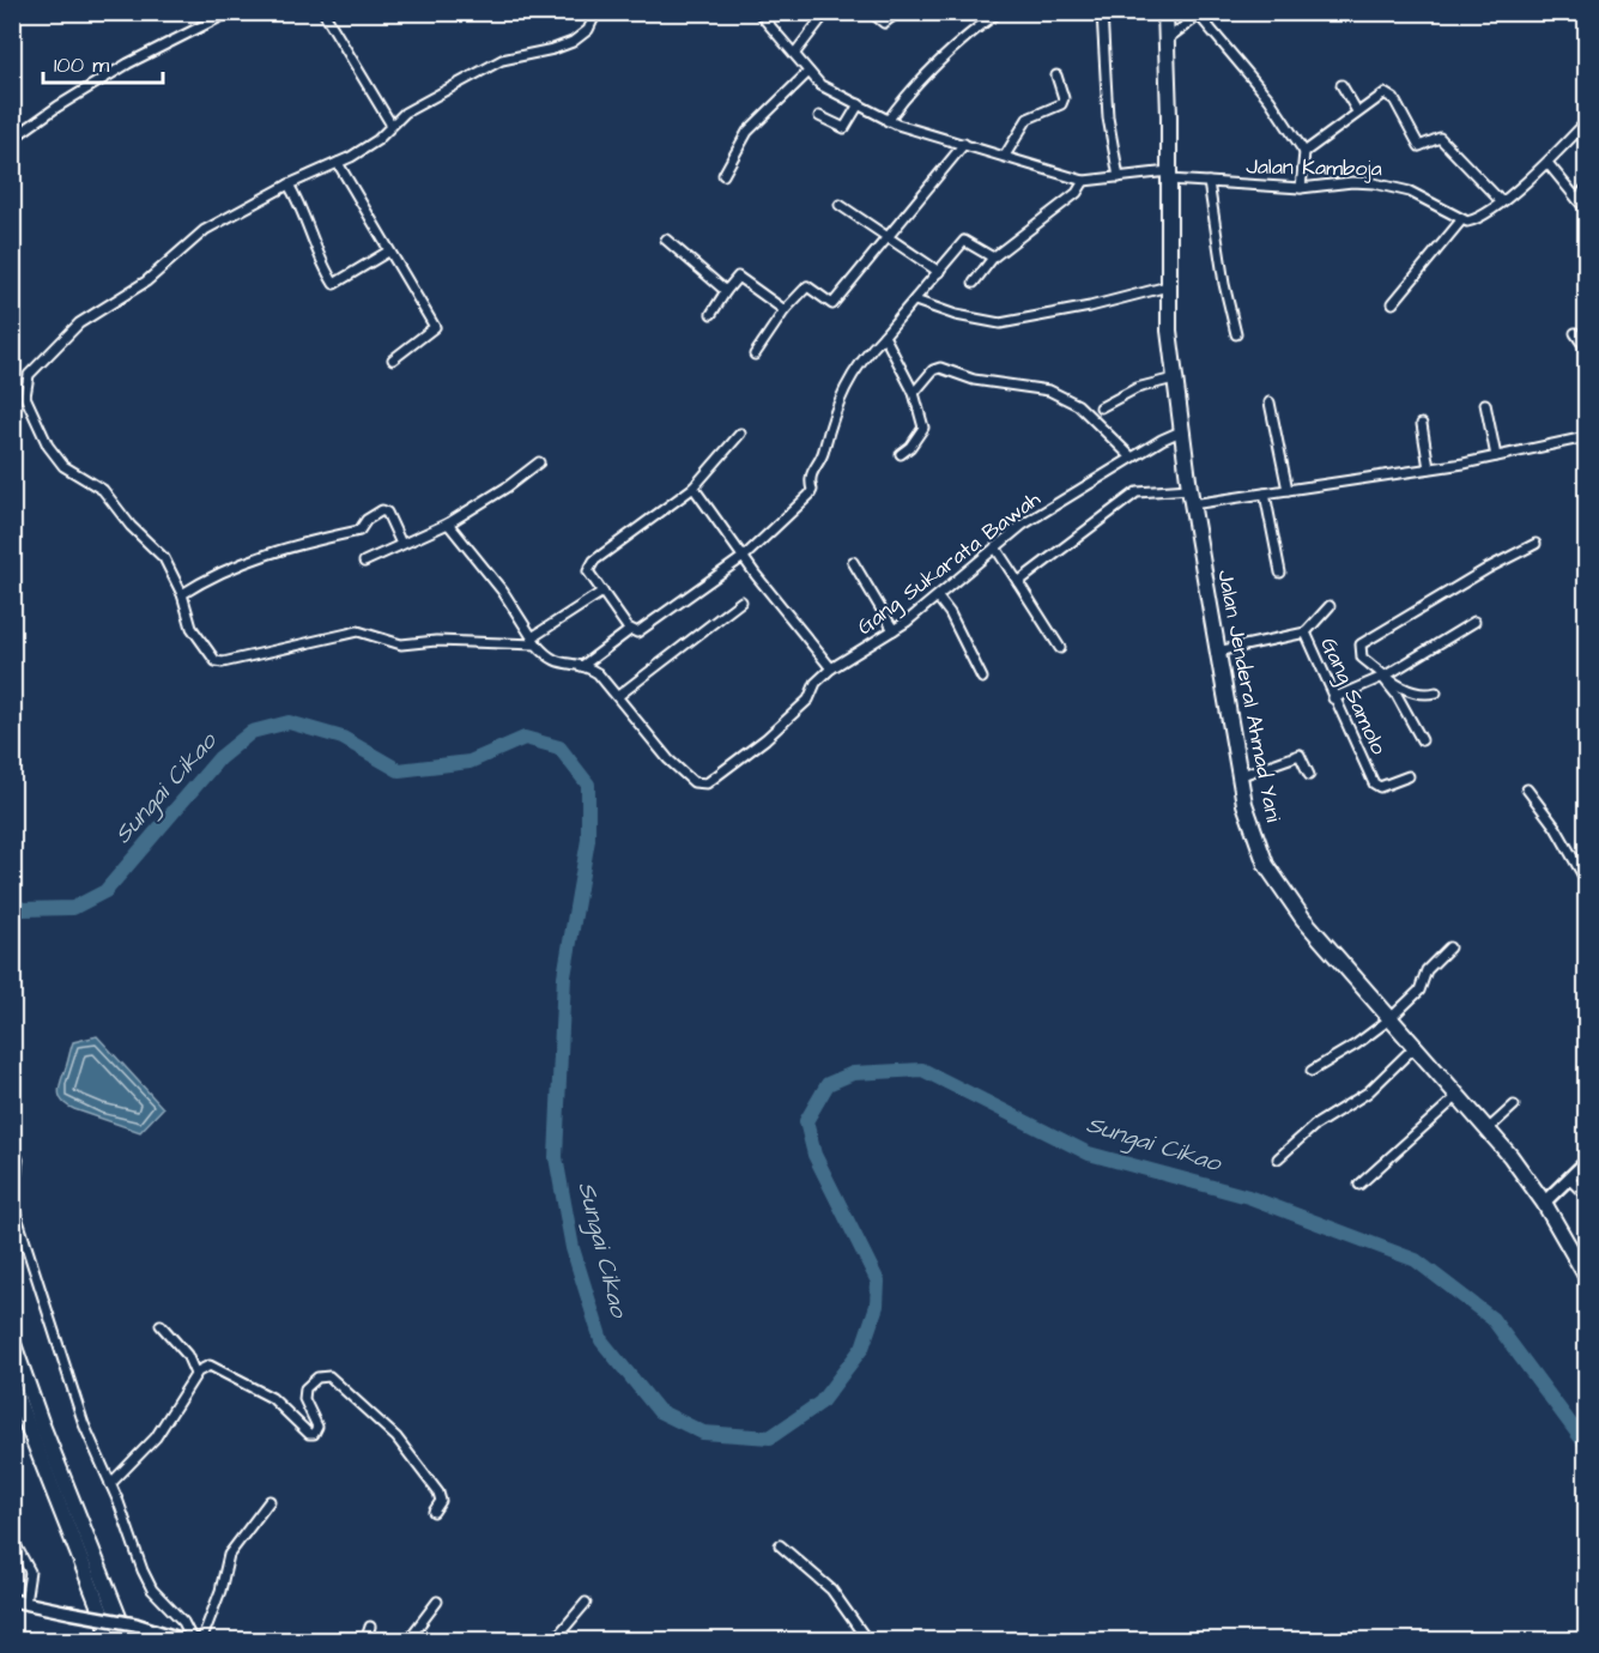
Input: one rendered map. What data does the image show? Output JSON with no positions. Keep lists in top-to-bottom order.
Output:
{
  "streets": {
    "highway": ["Jalan Jenderal Ahmad Yani"],
    "street": ["Jalan Kamboja", "Gang Sukarata Bawah", "Gang Samolo"]
  },
  "crossings": [
    ["Jalan Kamboja", "Jalan Jenderal Ahmad Yani"],
    ["Gang Sukarata Bawah", "Jalan Jenderal Ahmad Yani"],
    ["Jalan Jenderal Ahmad Yani", "Gang Samolo"]
  ],
  "water": ["Sungai Cikao"],
  "scale_bar": "100 m"
}
